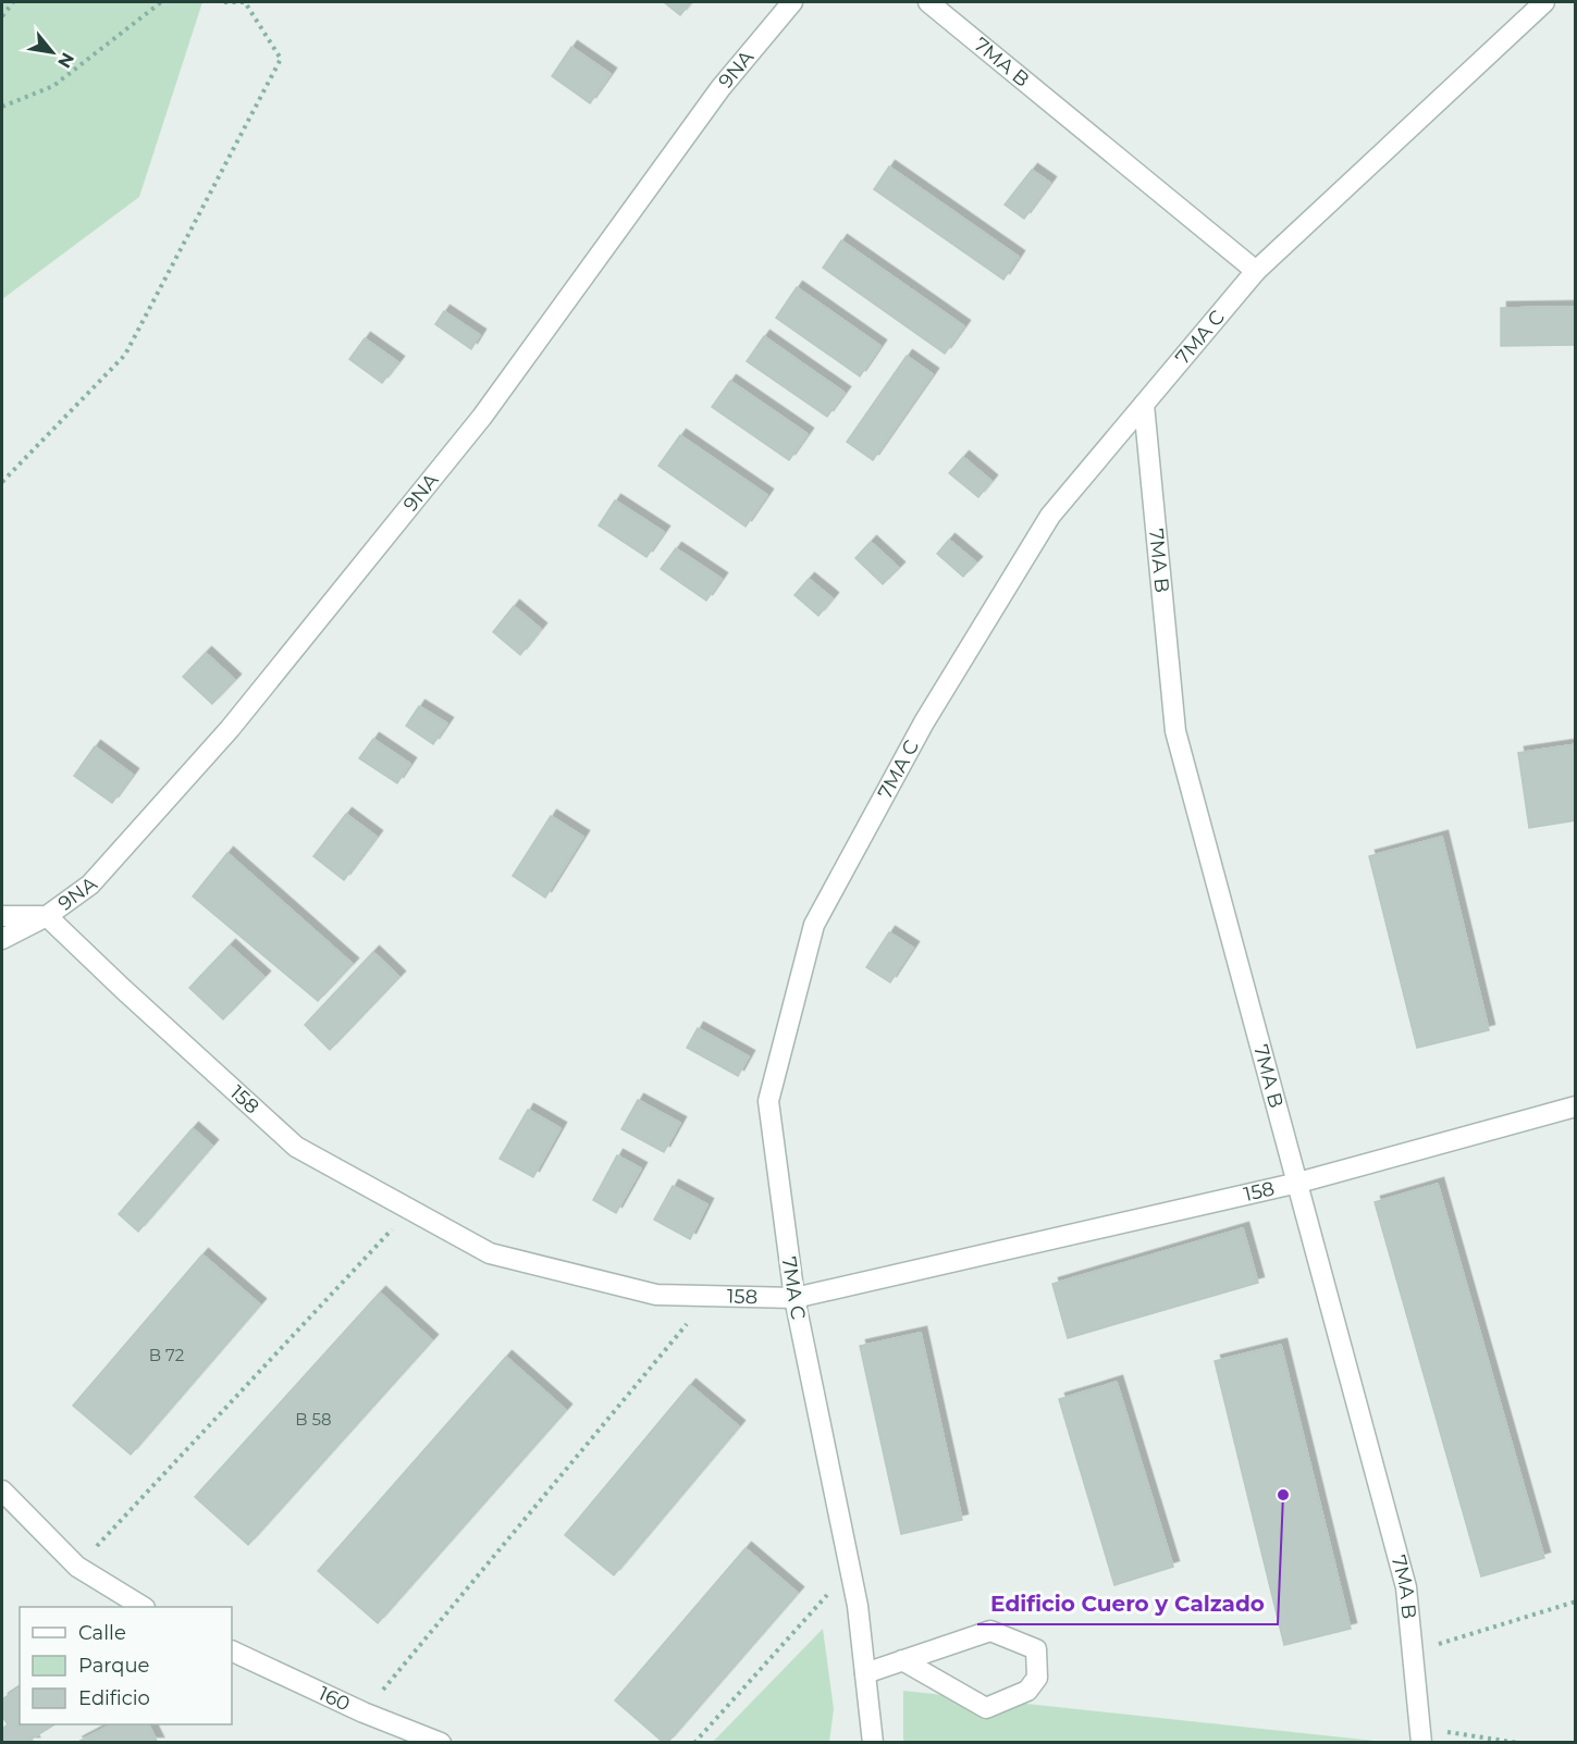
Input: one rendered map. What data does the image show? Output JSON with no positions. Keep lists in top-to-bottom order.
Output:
{
  "streets": {
    "street": [
      "7MA B",
      "9NA",
      "7MA C",
      "158",
      "160"
    ]
  },
  "crossings": [
    ["7MA B", "7MA C"],
    ["7MA B", "158"],
    ["9NA", "158"],
    ["7MA C", "158"]
  ],
  "places": ["Edificio Cuero y Calzado"],
  "house_numbers": ["B 72", "B 58"],
  "legend": ["Calle", "Parque", "Edificio"],
  "north": "bottom right"
}
